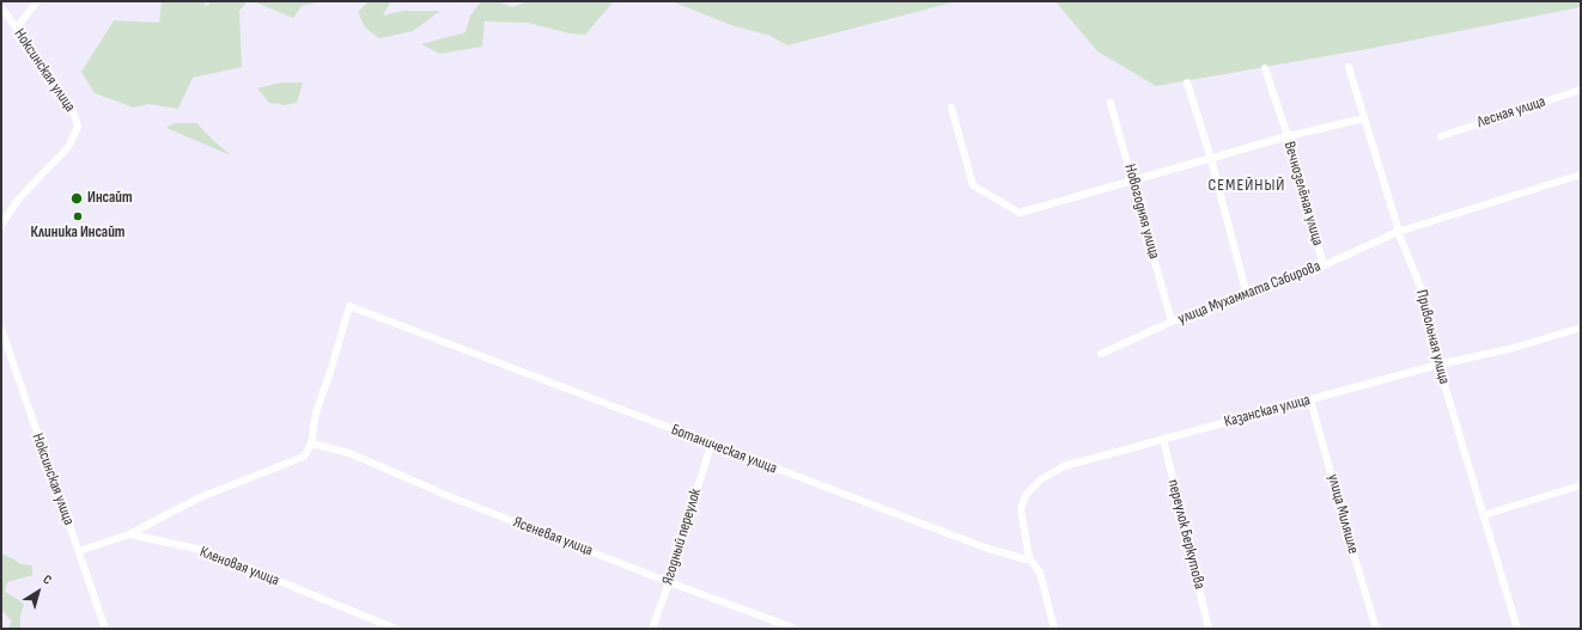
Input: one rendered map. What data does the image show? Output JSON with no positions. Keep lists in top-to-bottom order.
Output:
{
  "streets": {
    "street": [
      "Ноксинская улица",
      "Лесная улица",
      "Вечнозелёная улица",
      "Новогодняя улица",
      "улица Мухаммата Сабирова",
      "Привольная улица",
      "Казанская улица",
      "Ботаническая улица",
      "улица Миляшле",
      "переулок Беркутова",
      "Ясеневая улица",
      "Ягодный переулок",
      "Кленовая улица"
    ]
  },
  "crossings": [
    ["Вечнозелёная улица", "улица Мухаммата Сабирова"],
    ["Новогодняя улица", "улица Мухаммата Сабирова"],
    ["улица Мухаммата Сабирова", "Привольная улица"],
    ["Привольная улица", "Казанская улица"],
    ["Казанская улица", "Ботаническая улица"],
    ["Казанская улица", "улица Миляшле"],
    ["Казанская улица", "переулок Беркутова"],
    ["Ботаническая улица", "Ясеневая улица"],
    ["Ботаническая улица", "Ягодный переулок"],
    ["Ясеневая улица", "Ягодный переулок"]
  ],
  "districts": ["СЕМЕЙНЫЙ"],
  "places": ["Инсайт", "Клиника Инсайт"],
  "north": "top right"
}
